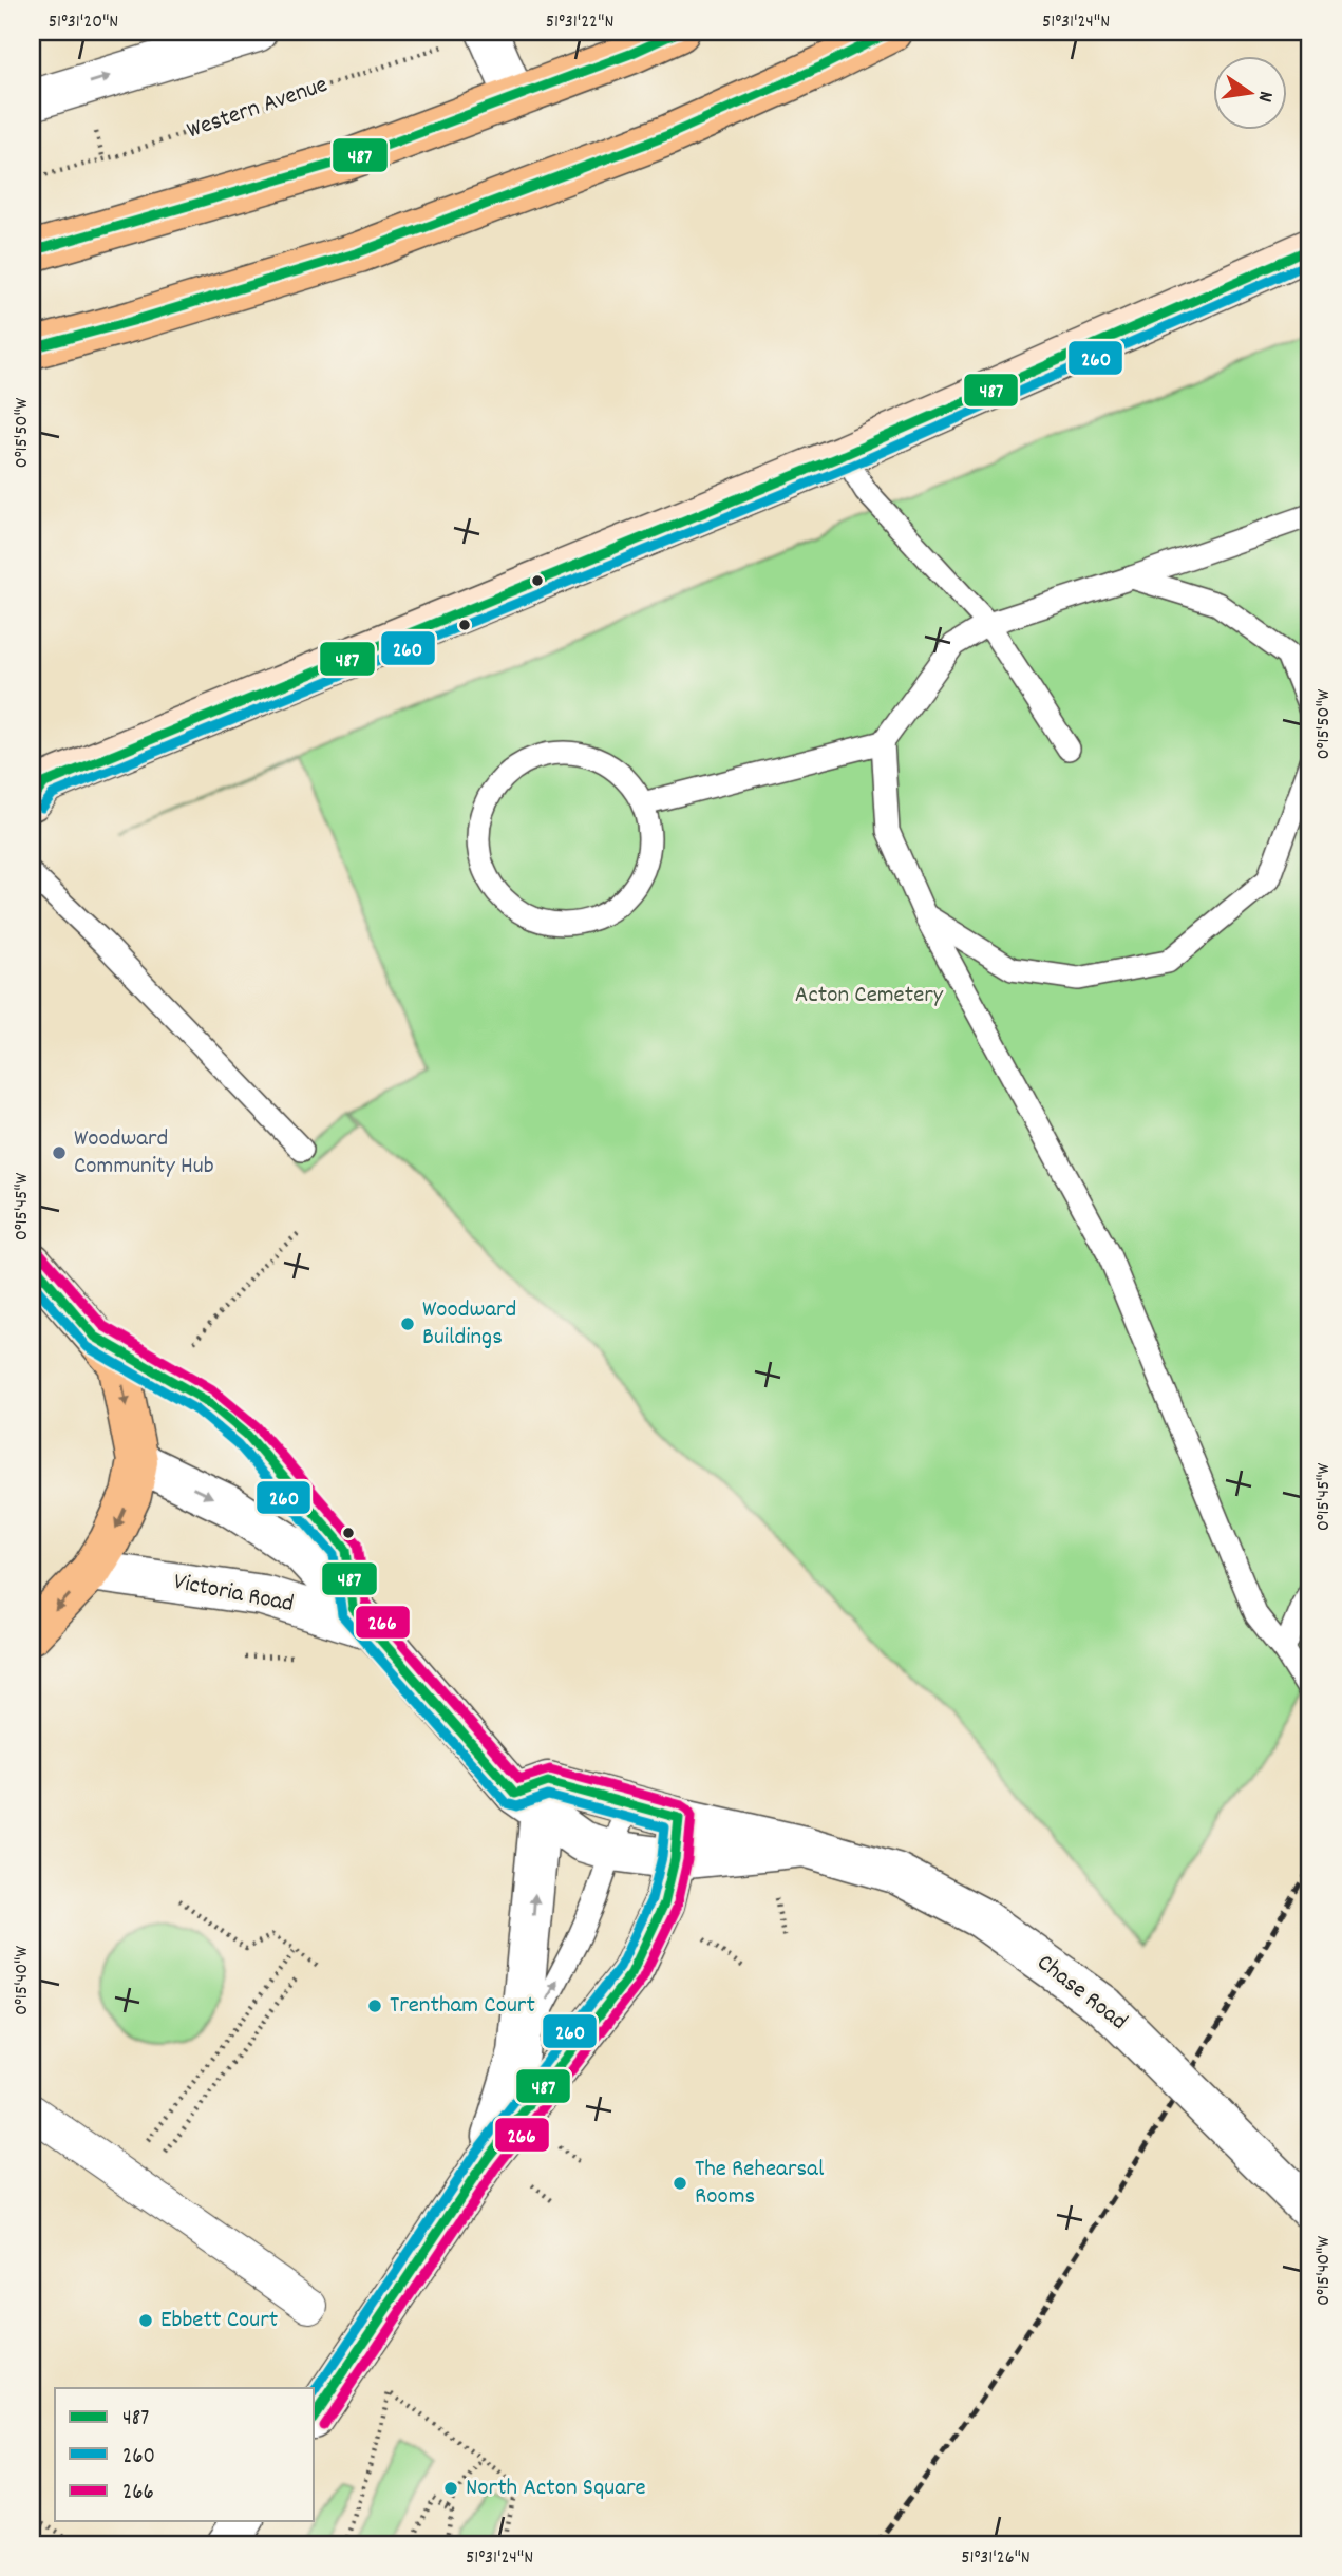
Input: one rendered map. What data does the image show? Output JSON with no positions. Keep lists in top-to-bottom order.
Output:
{
  "streets": {
    "street": ["Victoria Road", "Chase Road"],
    "path": ["Western Avenue"]
  },
  "crossings": [
    ["Victoria Road", "Chase Road"]
  ],
  "parks": ["Acton Cemetery"],
  "places": [
    "Woodward Community Hub",
    "Woodward Buildings",
    "Trentham Court",
    "The Rehearsal Rooms",
    "Ebbett Court",
    "North Acton Square"
  ],
  "lines": ["transit line 487", "transit line 260", "transit line 266"],
  "legend": ["487", "260", "266"],
  "north": "right",
  "coordinates": [
    "51°31'20\"N",
    "51°31'22\"N",
    "51°31'24\"N",
    "0°15'50\"W",
    "0°15'45\"W",
    "0°15'40\"W",
    "51°31'26\"N"
  ]
}
